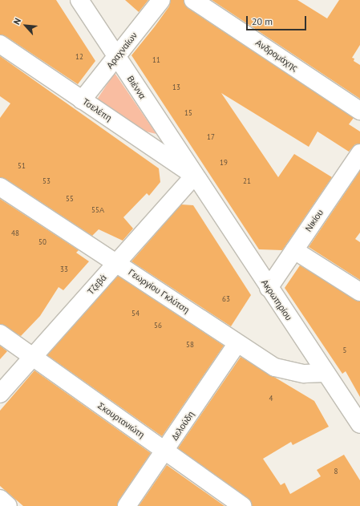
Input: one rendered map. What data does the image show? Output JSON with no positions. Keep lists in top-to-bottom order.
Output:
{
  "streets": {
    "street": [
      "Αραχναίων",
      "Ανδρομάχης",
      "Βιέννα",
      "Τσελέπη",
      "Νικίου",
      "Τζεβά",
      "Γεωργίου Γκλύτση",
      "Ακρωτηρίου",
      "Σκουρτανιώτη",
      "Δελούδη"
    ]
  },
  "crossings": [
    ["Αραχναίων", "Βιέννα"],
    ["Αραχναίων", "Τσελέπη"],
    ["Βιέννα", "Τσελέπη"],
    ["Βιέννα", "Τζεβά"],
    ["Βιέννα", "Ακρωτηρίου"],
    ["Τσελέπη", "Τζεβά"],
    ["Τσελέπη", "Ακρωτηρίου"],
    ["Νικίου", "Ακρωτηρίου"],
    ["Τζεβά", "Γεωργίου Γκλύτση"],
    ["Τζεβά", "Ακρωτηρίου"],
    ["Τζεβά", "Σκουρτανιώτη"],
    ["Γεωργίου Γκλύτση", "Ακρωτηρίου"],
    ["Γεωργίου Γκλύτση", "Δελούδη"],
    ["Σκουρτανιώτη", "Δελούδη"]
  ],
  "house_numbers": [
    "12",
    "11",
    "13",
    "15",
    "17",
    "19",
    "51",
    "53",
    "21",
    "55",
    "55Α",
    "48",
    "50",
    "33",
    "63",
    "54",
    "56",
    "58",
    "5",
    "4",
    "8"
  ],
  "scale_bar": "20 m",
  "north": "top left"
}
